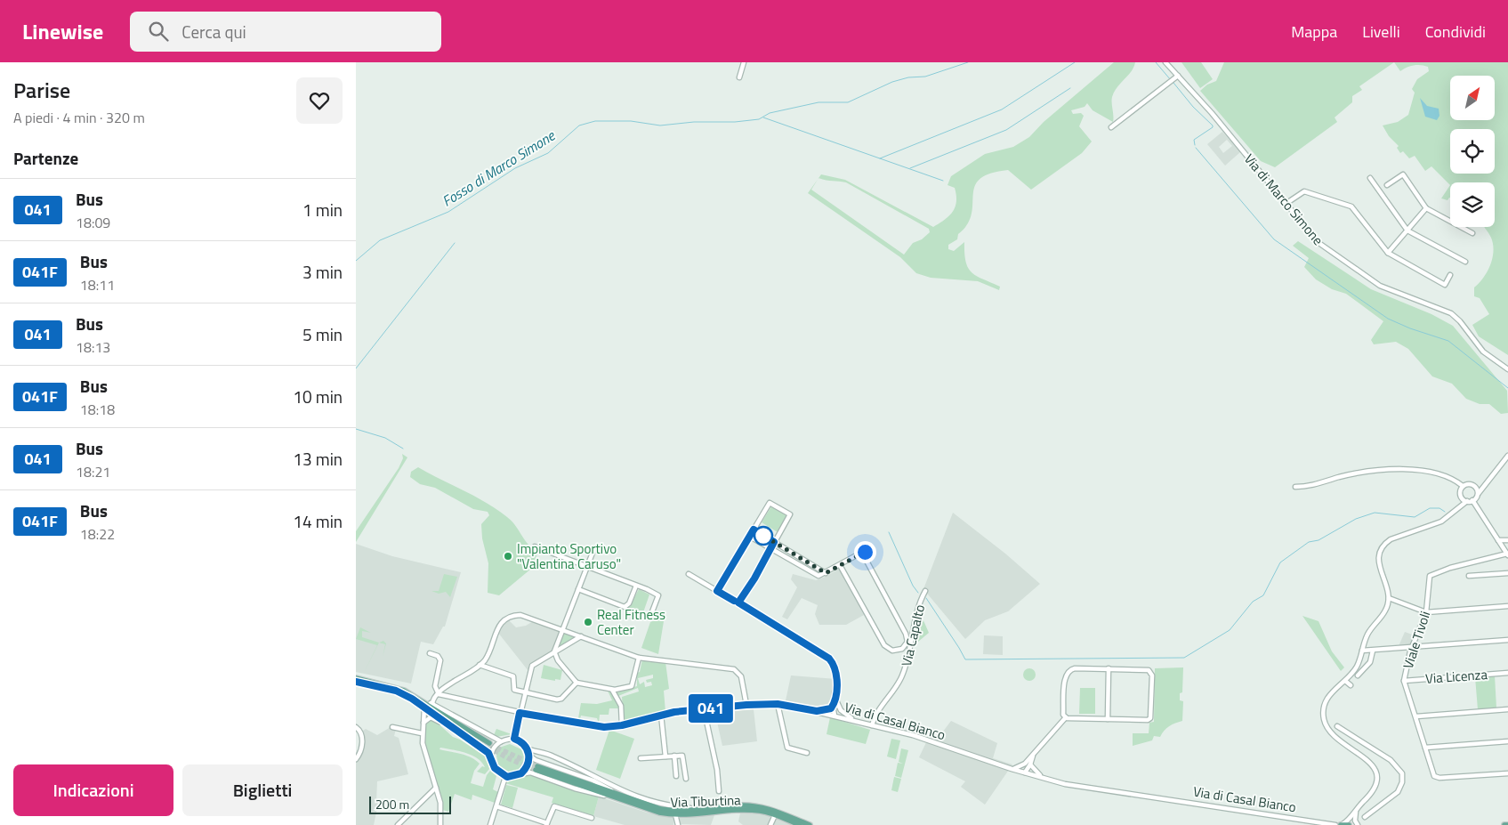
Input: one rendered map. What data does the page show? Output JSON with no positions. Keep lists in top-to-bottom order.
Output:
{
  "streets": {
    "main road": ["Via Tiburtina"],
    "street": [
      "Via di Marco Simone",
      "Via Capalto",
      "Viale Tivoli",
      "Via Licenza",
      "Via di Casal Bianco"
    ]
  },
  "crossings": [
    ["Via Capalto", "Via di Casal Bianco"],
    ["Viale Tivoli", "Via Licenza"]
  ],
  "water": ["Fosso di Marco Simone"],
  "places": ["Impianto Sportivo \"Valentina Caruso\"", "Real Fitness Center"],
  "lines": ["bus line 041"],
  "scale_bar": "200 m",
  "north": "top right",
  "page": {
    "header": "Linewise",
    "search": "Cerca qui",
    "nav": ["Mappa", "Livelli", "Condividi"],
    "heading": [
      ["Parise", "A piedi · 4 min · 320 m"],
      "Partenze"
    ],
    "on_map": "041",
    "list": [
      {
        "mark": "041",
        "name": "Bus",
        "note": "18:09",
        "value": "1 min"
      },
      {
        "mark": "041F",
        "name": "Bus",
        "note": "18:11",
        "value": "3 min"
      },
      {
        "mark": "041",
        "name": "Bus",
        "note": "18:13",
        "value": "5 min"
      },
      {
        "mark": "041F",
        "name": "Bus",
        "note": "18:18",
        "value": "10 min"
      },
      {
        "mark": "041",
        "name": "Bus",
        "note": "18:21",
        "value": "13 min"
      },
      {
        "mark": "041F",
        "name": "Bus",
        "note": "18:22",
        "value": "14 min"
      }
    ],
    "buttons": ["Indicazioni", "Biglietti"],
    "scale": "200 m"
  }
}
